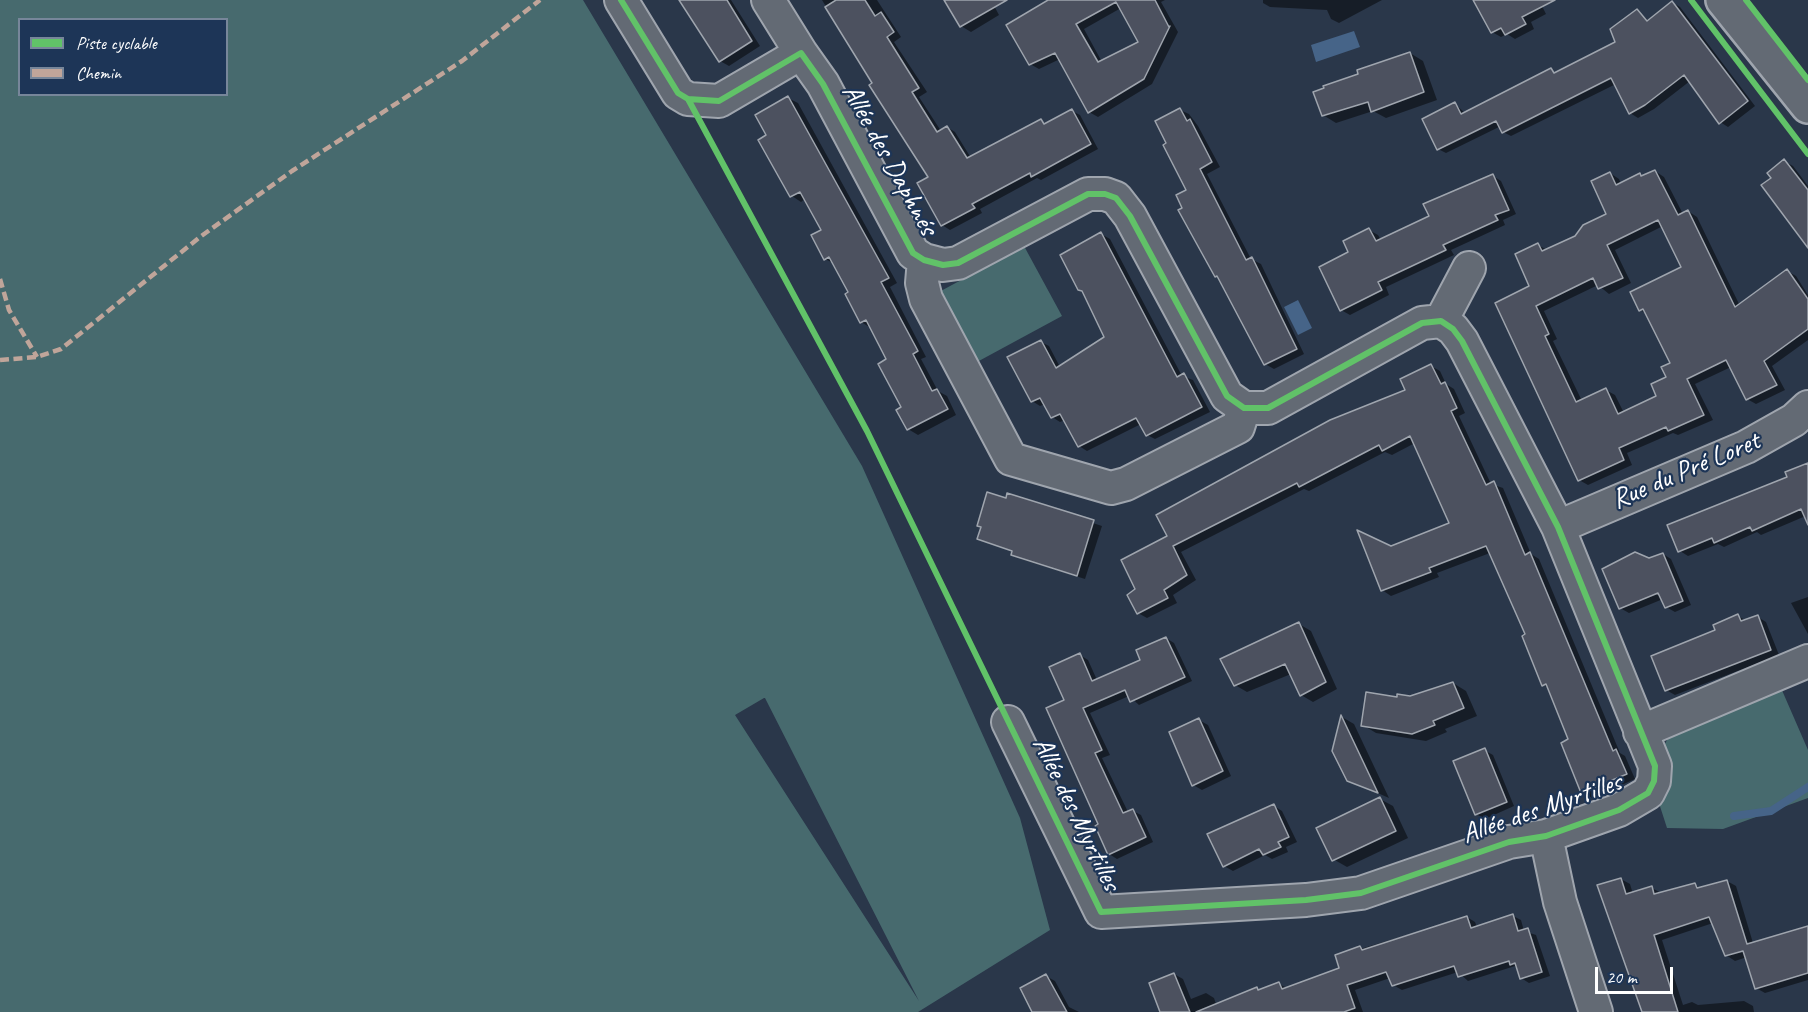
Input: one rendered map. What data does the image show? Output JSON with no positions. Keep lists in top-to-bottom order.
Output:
{
  "streets": {
    "street": ["Allée des Daphnés", "Rue du Pré Loret", "Allée des Myrtilles"]
  },
  "crossings": [
    ["Rue du Pré Loret", "Allée des Myrtilles"]
  ],
  "legend": ["Piste cyclable", "Chemin"],
  "scale_bar": "20 m"
}
